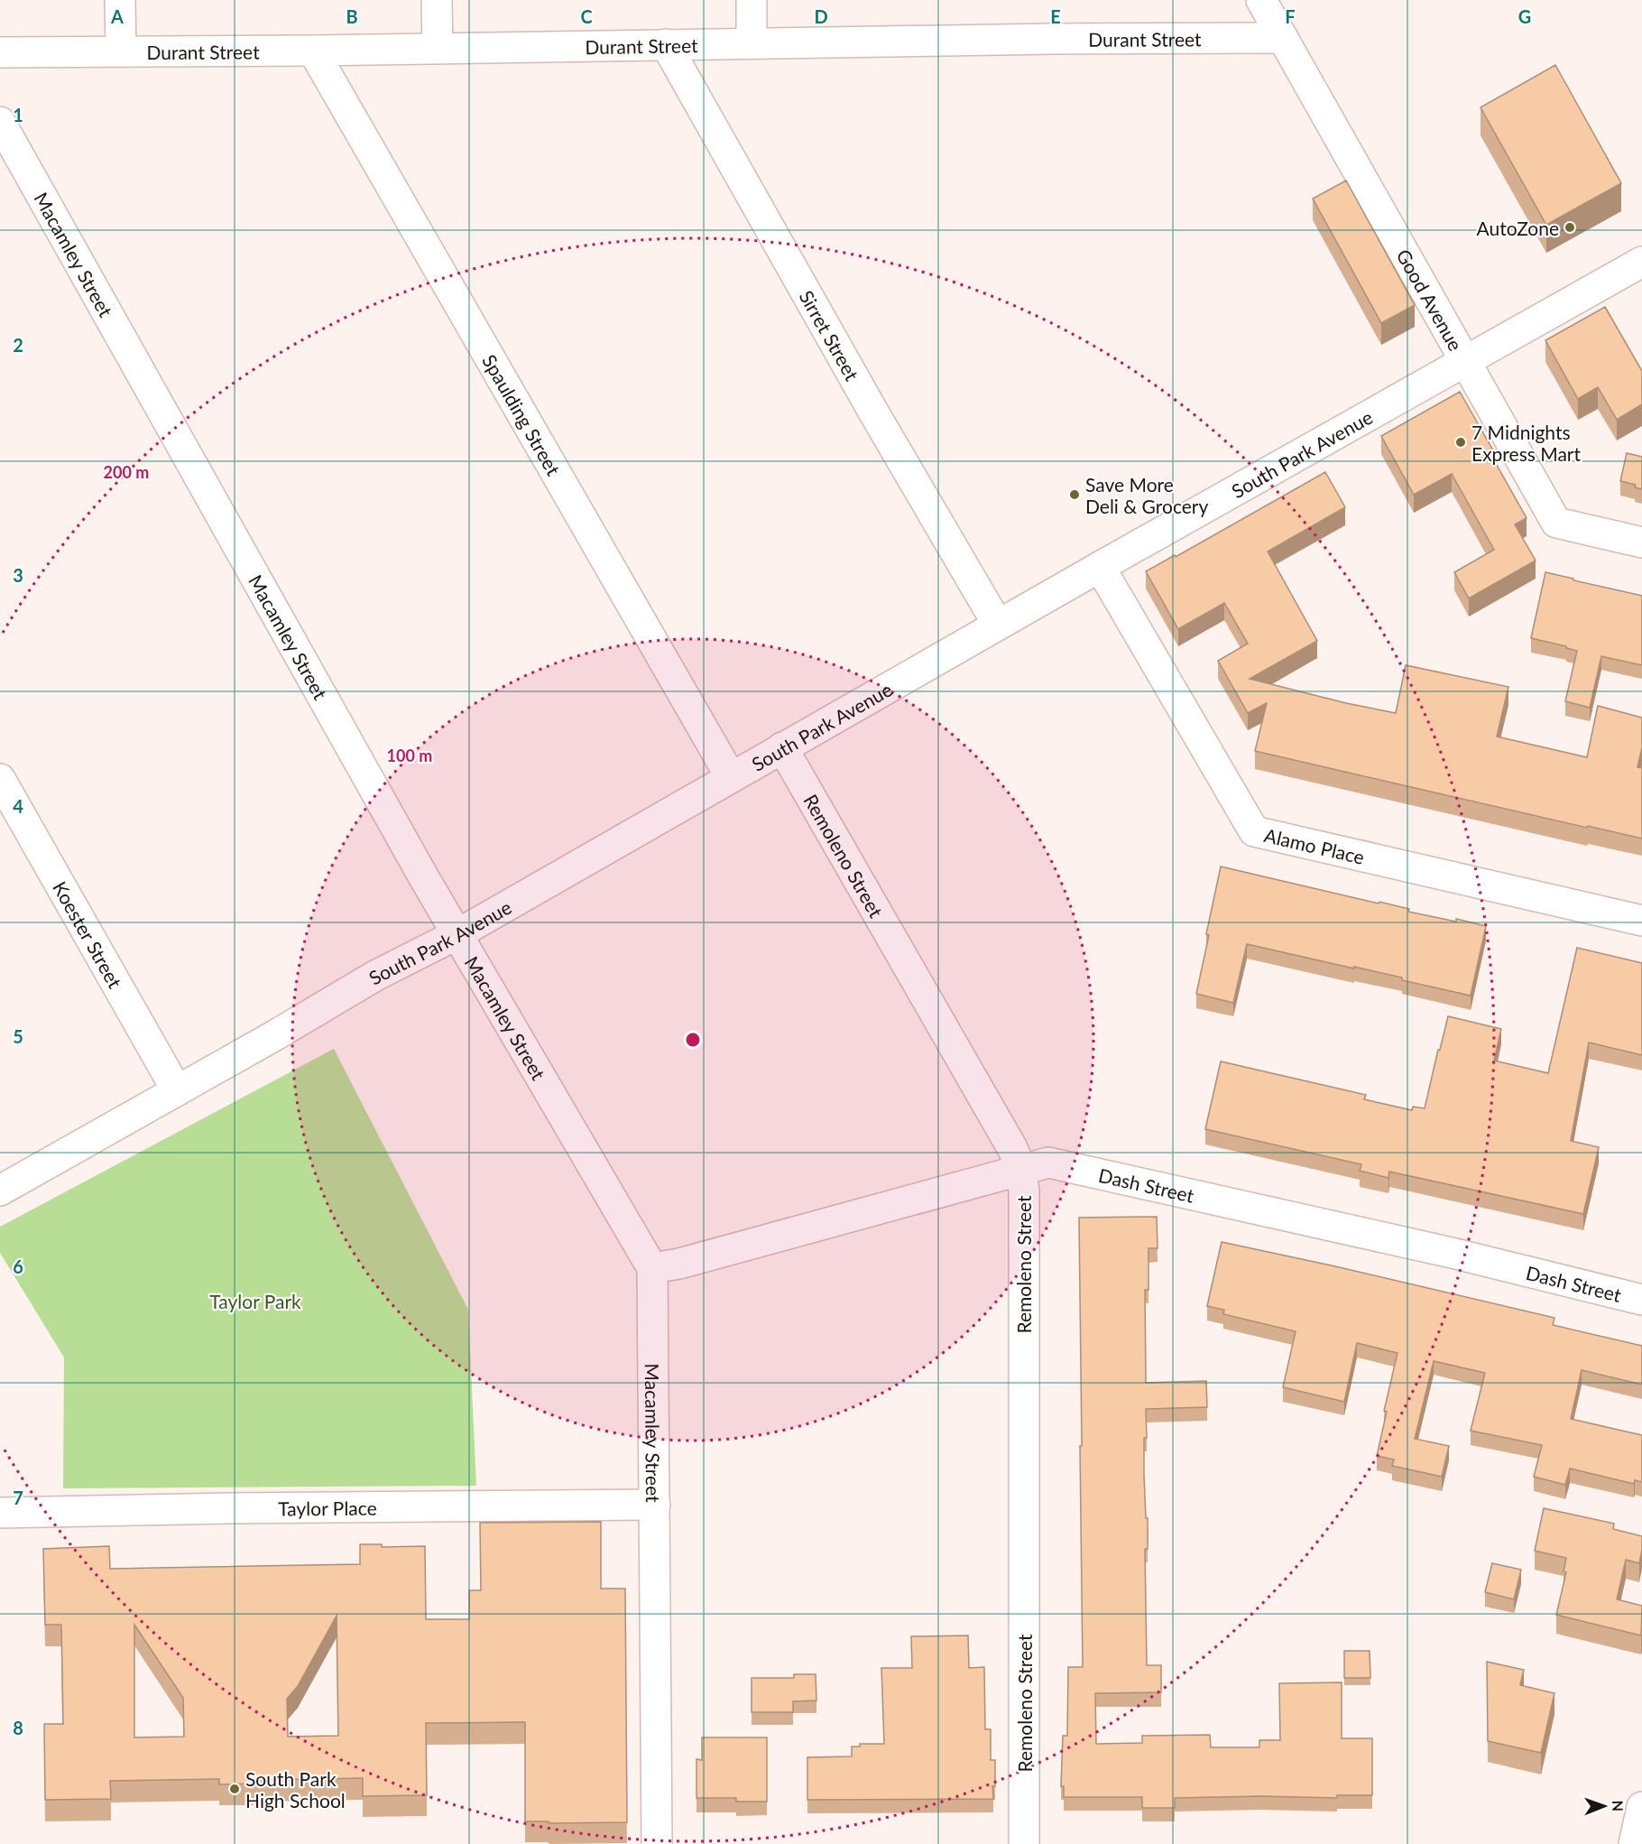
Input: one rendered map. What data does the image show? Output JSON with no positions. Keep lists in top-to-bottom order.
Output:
{
  "streets": {
    "street": [
      "Durant Street",
      "Macamley Street",
      "Good Avenue",
      "Sirret Street",
      "Spaulding Street",
      "South Park Avenue",
      "Alamo Place",
      "Remoleno Street",
      "Koester Street",
      "Dash Street",
      "Taylor Place"
    ]
  },
  "crossings": [
    ["Durant Street", "Good Avenue"],
    ["Durant Street", "Sirret Street"],
    ["Durant Street", "Spaulding Street"],
    ["Macamley Street", "South Park Avenue"],
    ["Macamley Street", "Dash Street"],
    ["Macamley Street", "Taylor Place"],
    ["Good Avenue", "South Park Avenue"],
    ["Sirret Street", "South Park Avenue"],
    ["Spaulding Street", "South Park Avenue"],
    ["South Park Avenue", "Alamo Place"],
    ["South Park Avenue", "Remoleno Street"],
    ["South Park Avenue", "Koester Street"],
    ["Remoleno Street", "Dash Street"]
  ],
  "parks": ["Taylor Park"],
  "places": [
    "AutoZone",
    "7 Midnights Express Mart",
    "Save More Deli & Grocery",
    "South Park High School"
  ],
  "north": "right",
  "grid": {
    "columns": [
      "A",
      "B",
      "C",
      "D",
      "E",
      "F",
      "G"
    ],
    "rows": [
      "1",
      "2",
      "3",
      "4",
      "5",
      "6",
      "7",
      "8"
    ]
  },
  "rings": ["200 m", "100 m"]
}
